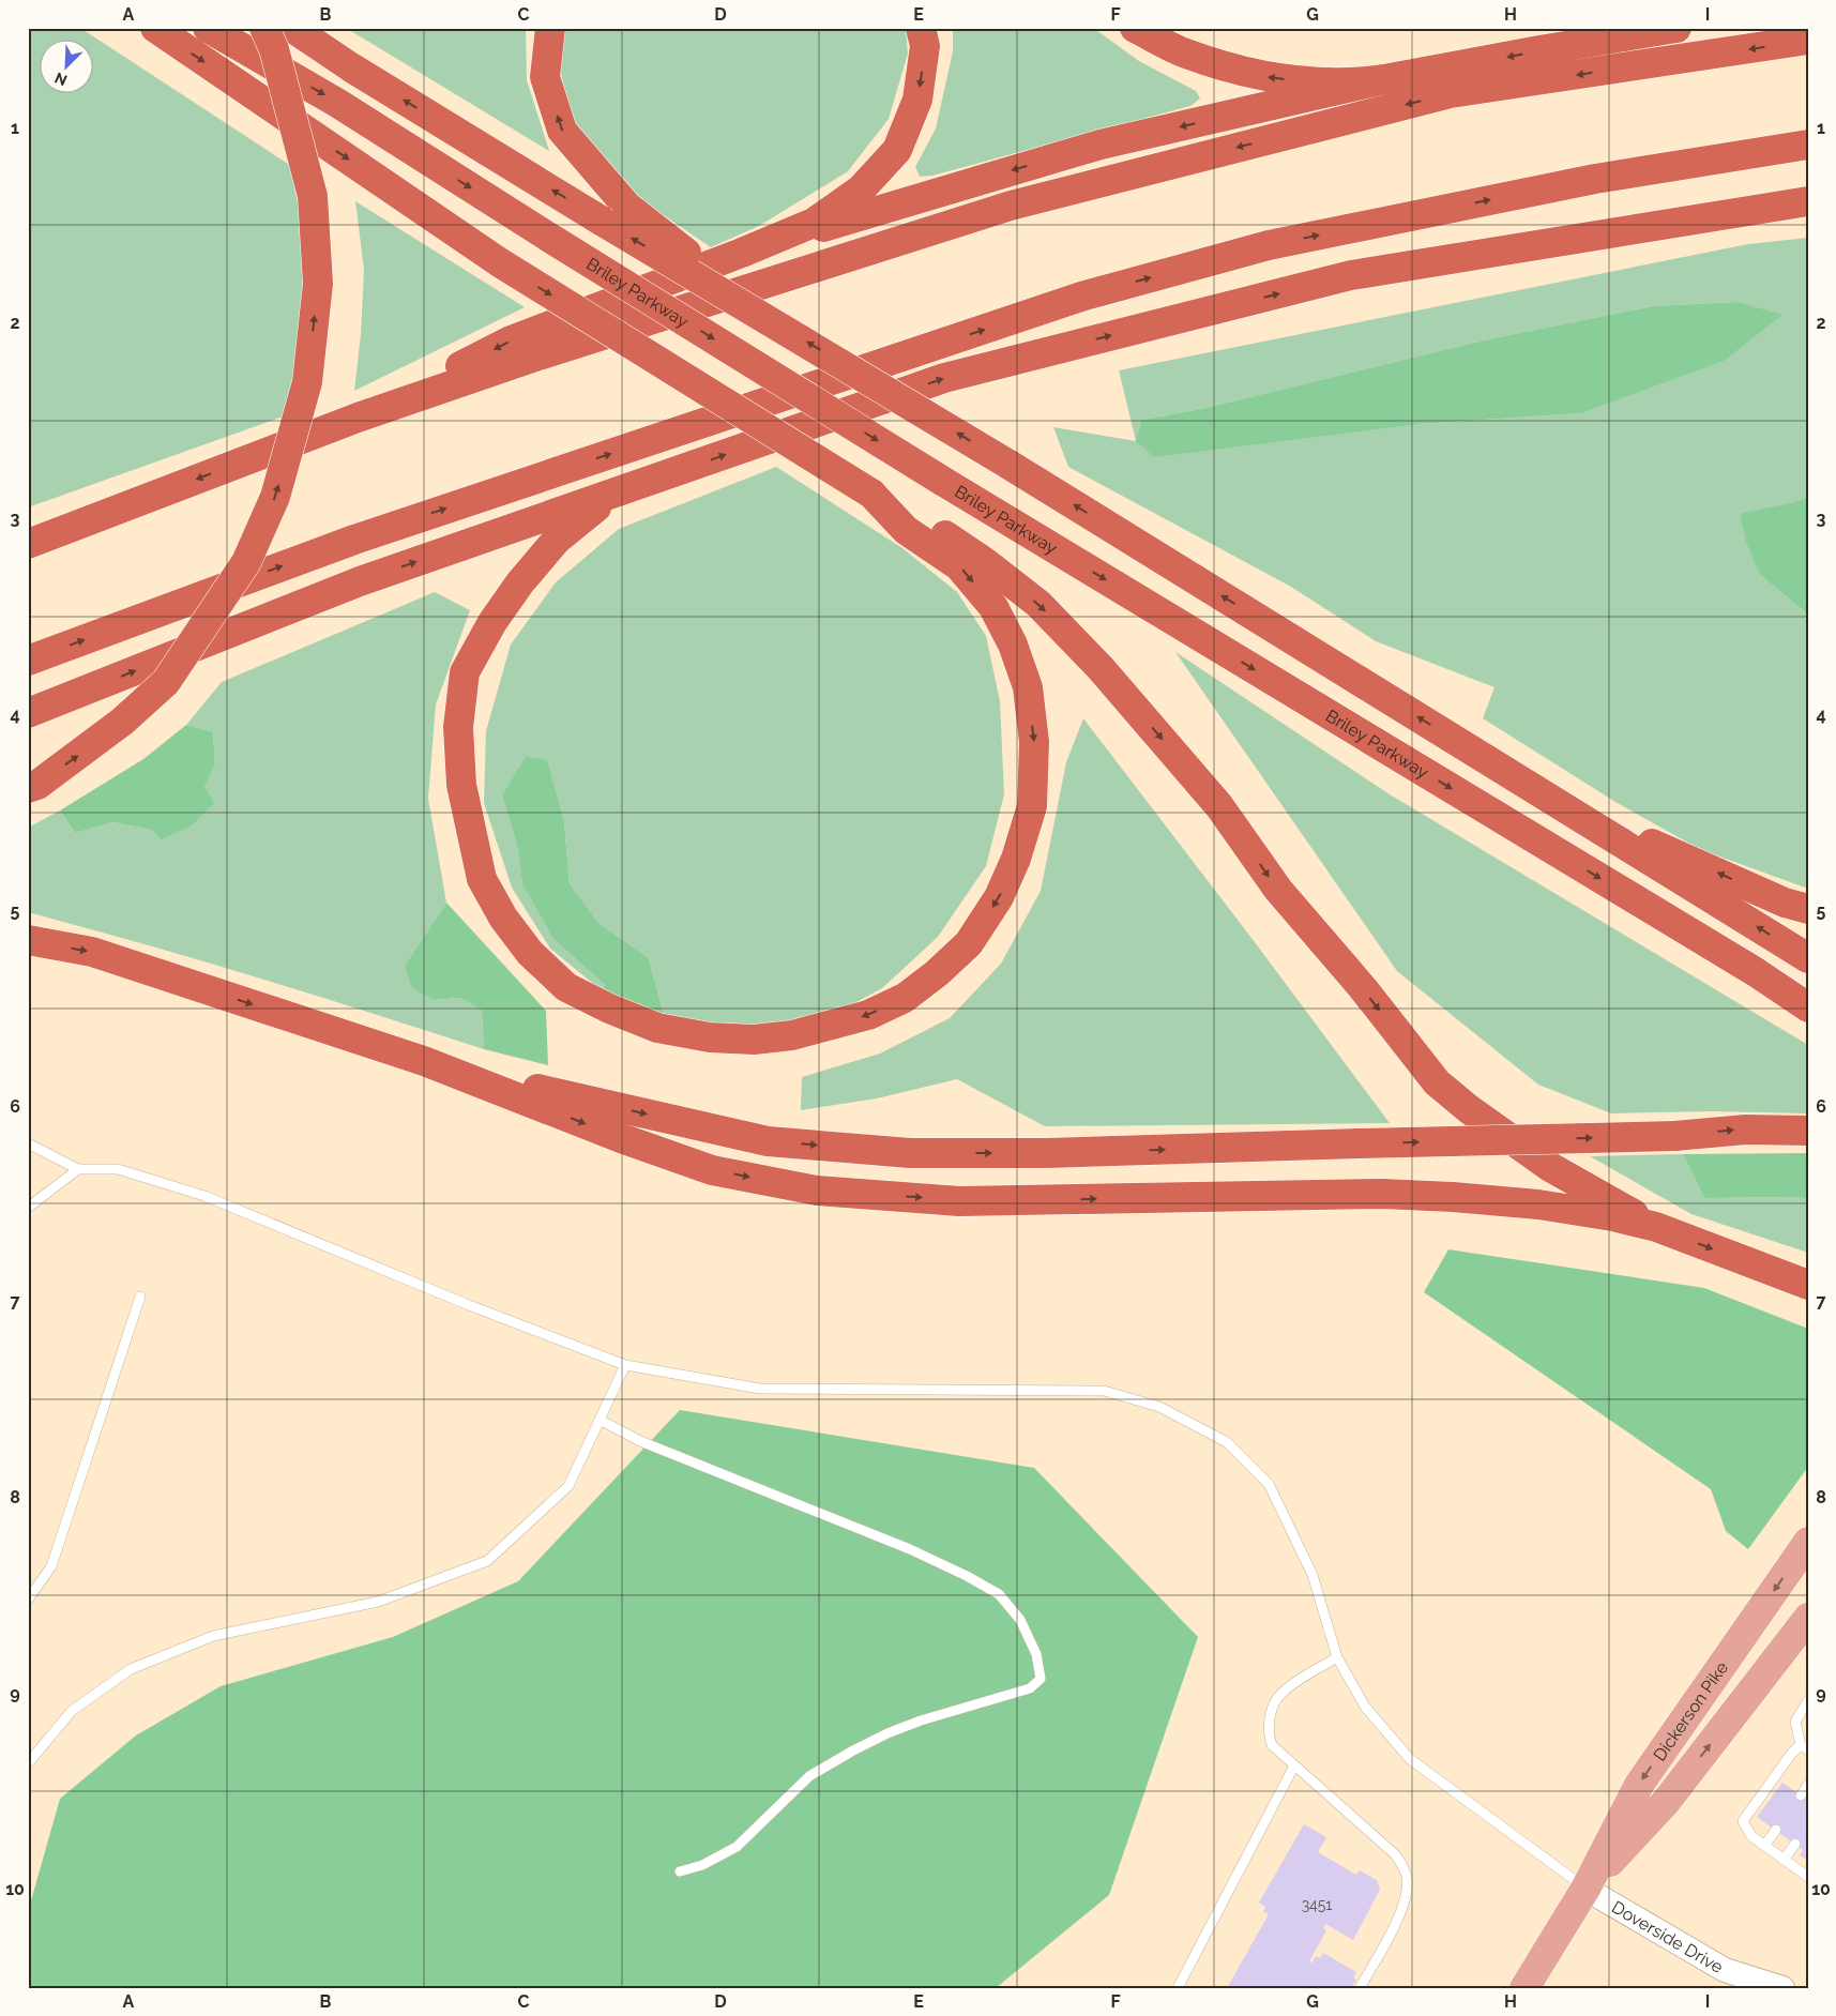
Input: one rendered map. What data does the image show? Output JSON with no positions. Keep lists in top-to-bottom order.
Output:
{
  "streets": {
    "highway": ["Briley Parkway"],
    "main road": ["Dickerson Pike"],
    "street": ["Doverside Drive"]
  },
  "crossings": [
    ["Dickerson Pike", "Doverside Drive"]
  ],
  "house_numbers": ["3451"],
  "north": "bottom left",
  "grid": {
    "columns": [
      "A",
      "B",
      "C",
      "D",
      "E",
      "F",
      "G",
      "H",
      "I"
    ],
    "rows": [
      "1",
      "2",
      "3",
      "4",
      "5",
      "6",
      "7",
      "8",
      "9",
      "10"
    ]
  }
}
